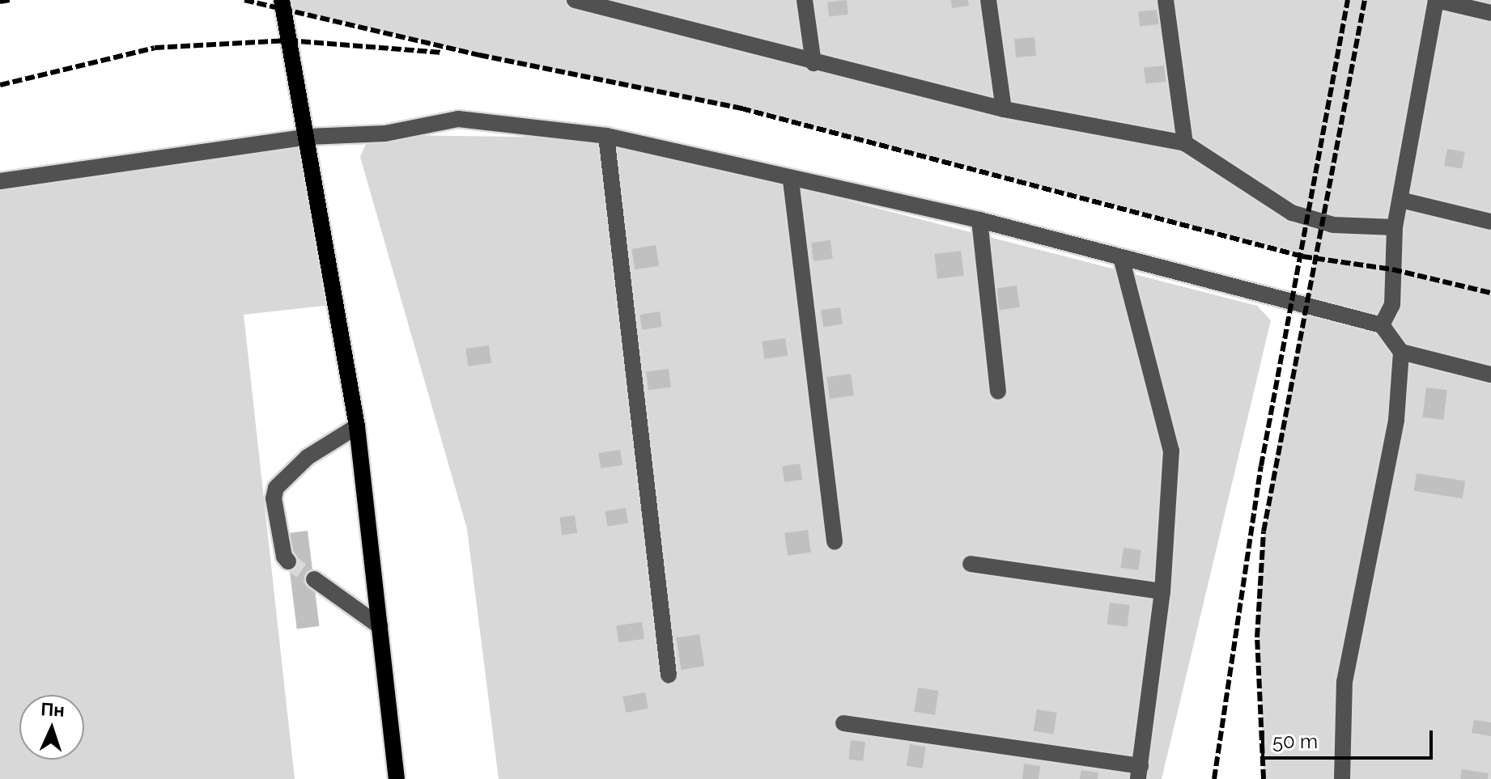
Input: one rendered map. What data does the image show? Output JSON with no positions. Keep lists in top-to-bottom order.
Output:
{
  "scale_bar": "50 m",
  "north": "top"
}
